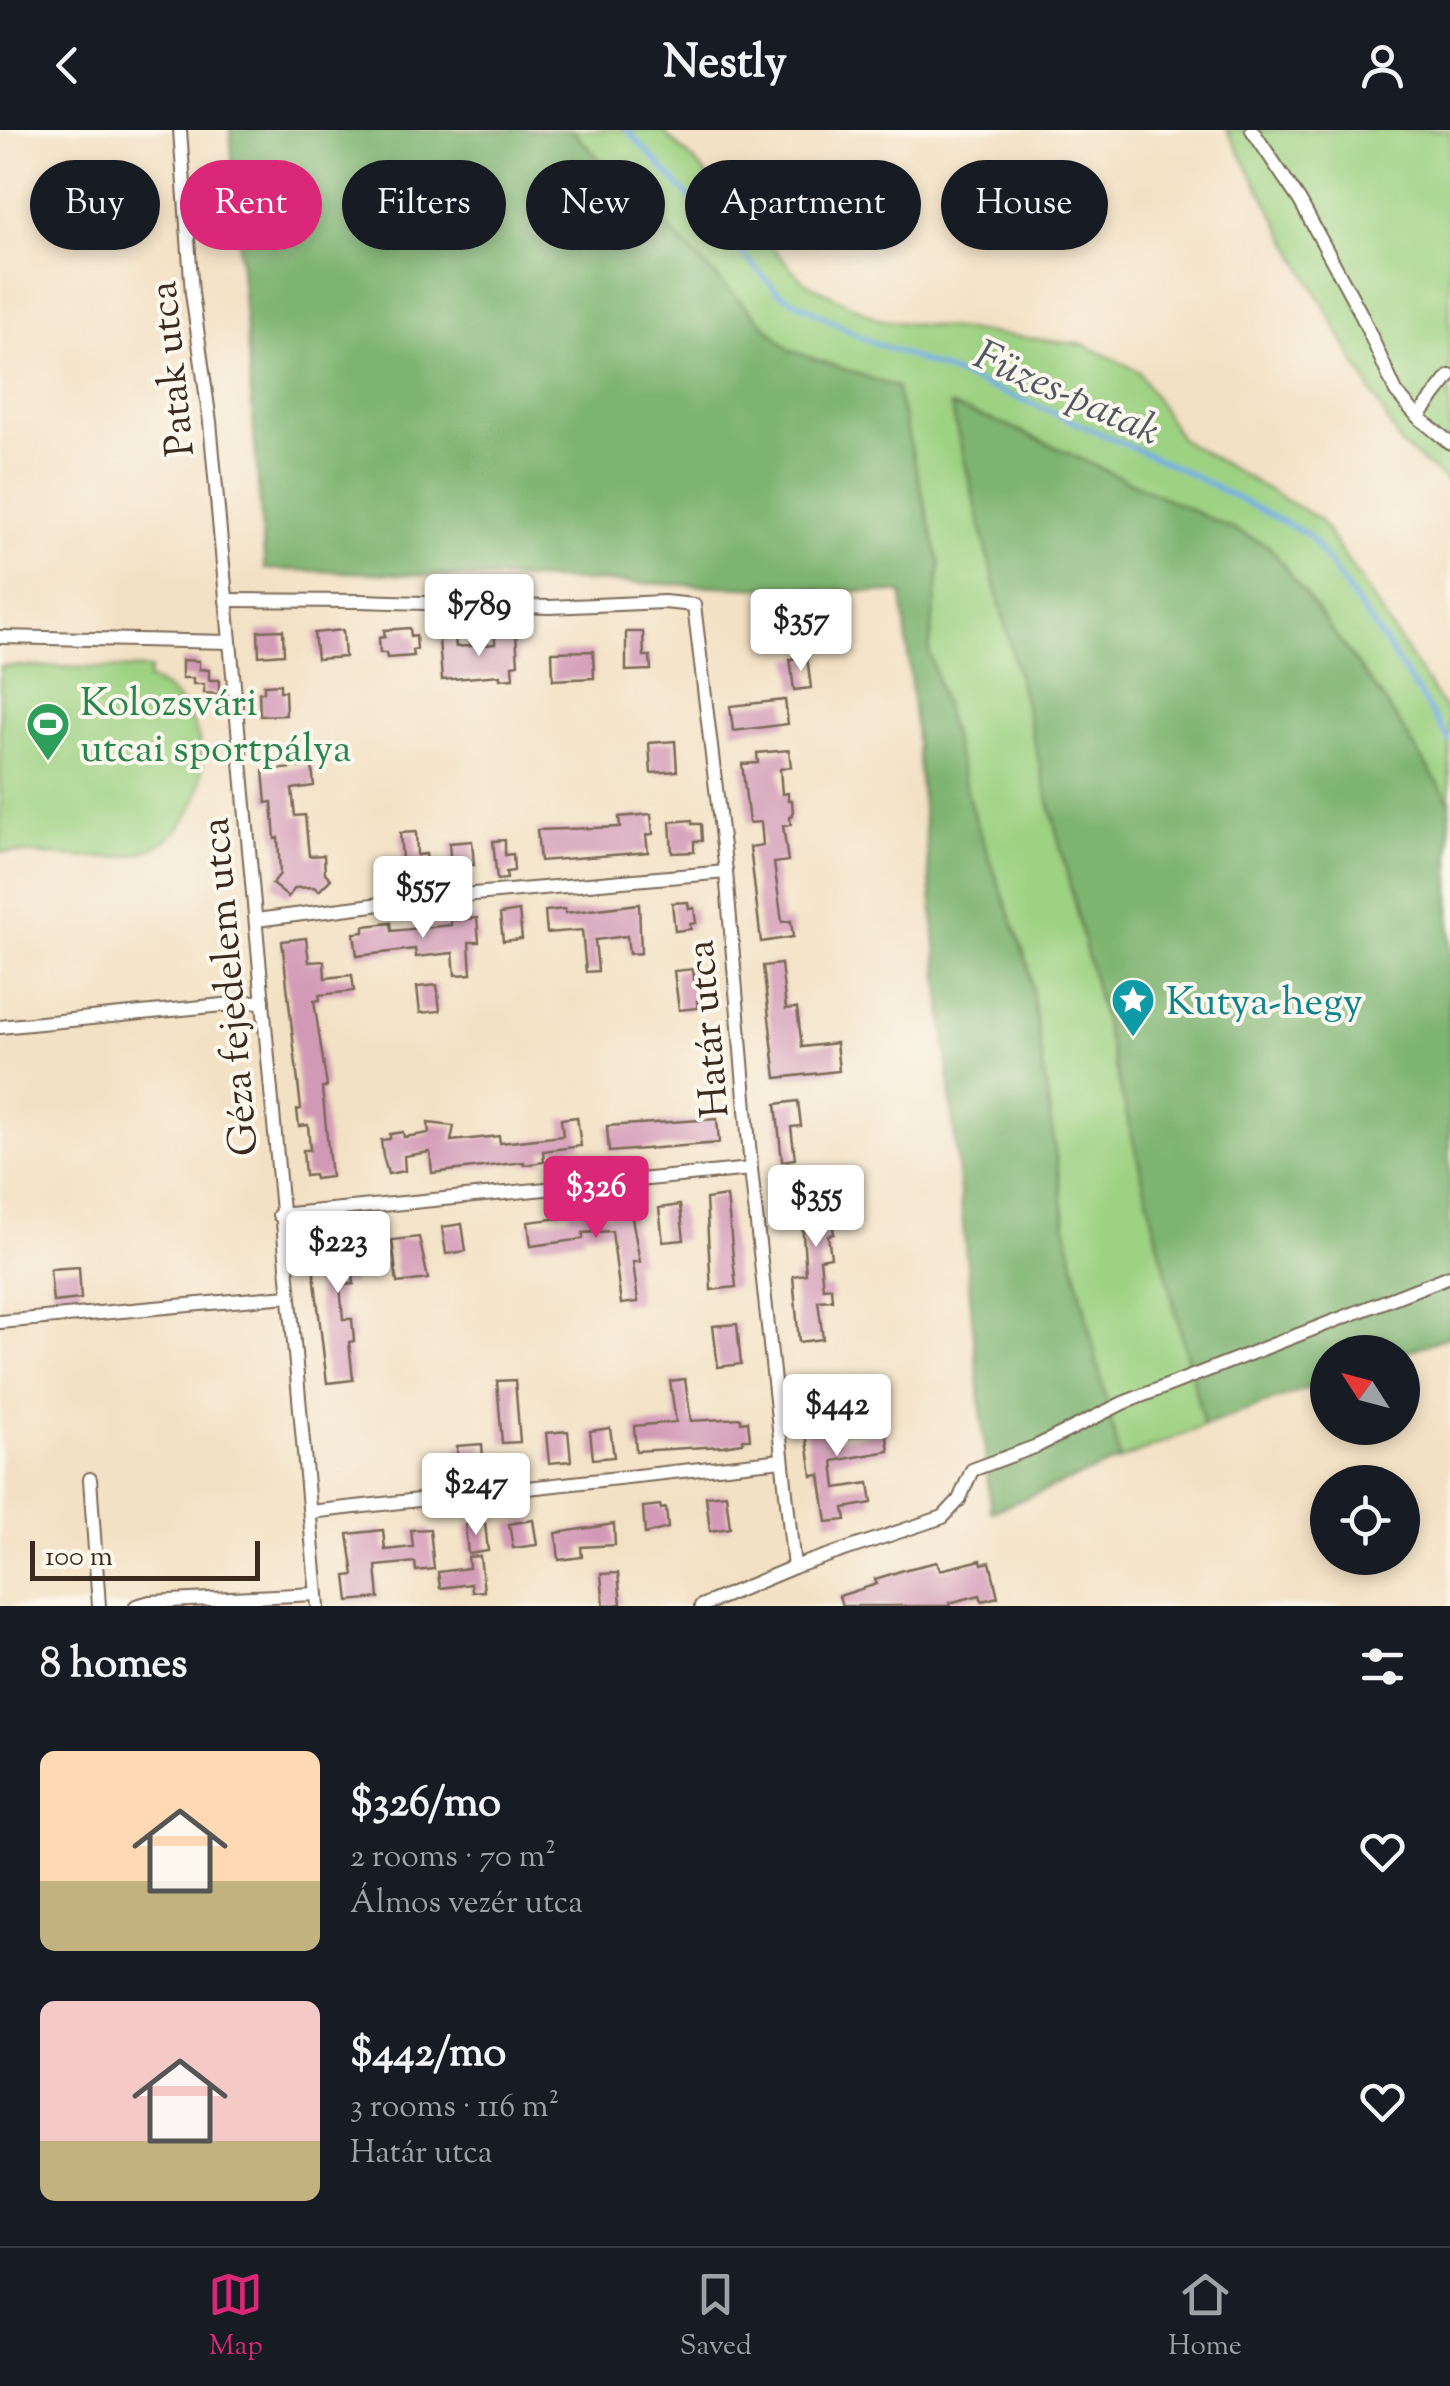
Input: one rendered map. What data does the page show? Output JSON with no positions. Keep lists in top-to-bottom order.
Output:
{
  "streets": {
    "street": ["Patak utca", "Géza fejedelem utca", "Határ utca"]
  },
  "crossings": [
    ["Patak utca", "Géza fejedelem utca"],
    ["Patak utca", "Határ utca"],
    ["Géza fejedelem utca", "Határ utca"]
  ],
  "water": ["Füzes-patak"],
  "places": {
    "sports": ["Kolozsvári utcai sportpálya"],
    "place": ["Kutya-hegy"]
  },
  "scale_bar": "100 m",
  "north": "top left",
  "page": {
    "header": "Nestly",
    "chip": [
      "Buy",
      "Rent",
      "Filters",
      "New",
      "Apartment",
      "House"
    ],
    "price": [
      "$789",
      "$357",
      "$557",
      "$326",
      "$355",
      "$223",
      "$442",
      "$247"
    ],
    "scale": "100 m",
    "heading": "8 homes",
    "list": [
      {
        "name": "$326/mo",
        "note": "2 rooms · 70 m² · Álmos vezér utca"
      },
      {
        "name": "$442/mo",
        "note": "3 rooms · 116 m² · Határ utca"
      }
    ],
    "tabs": ["Map", "Saved", "Home"]
  }
}
